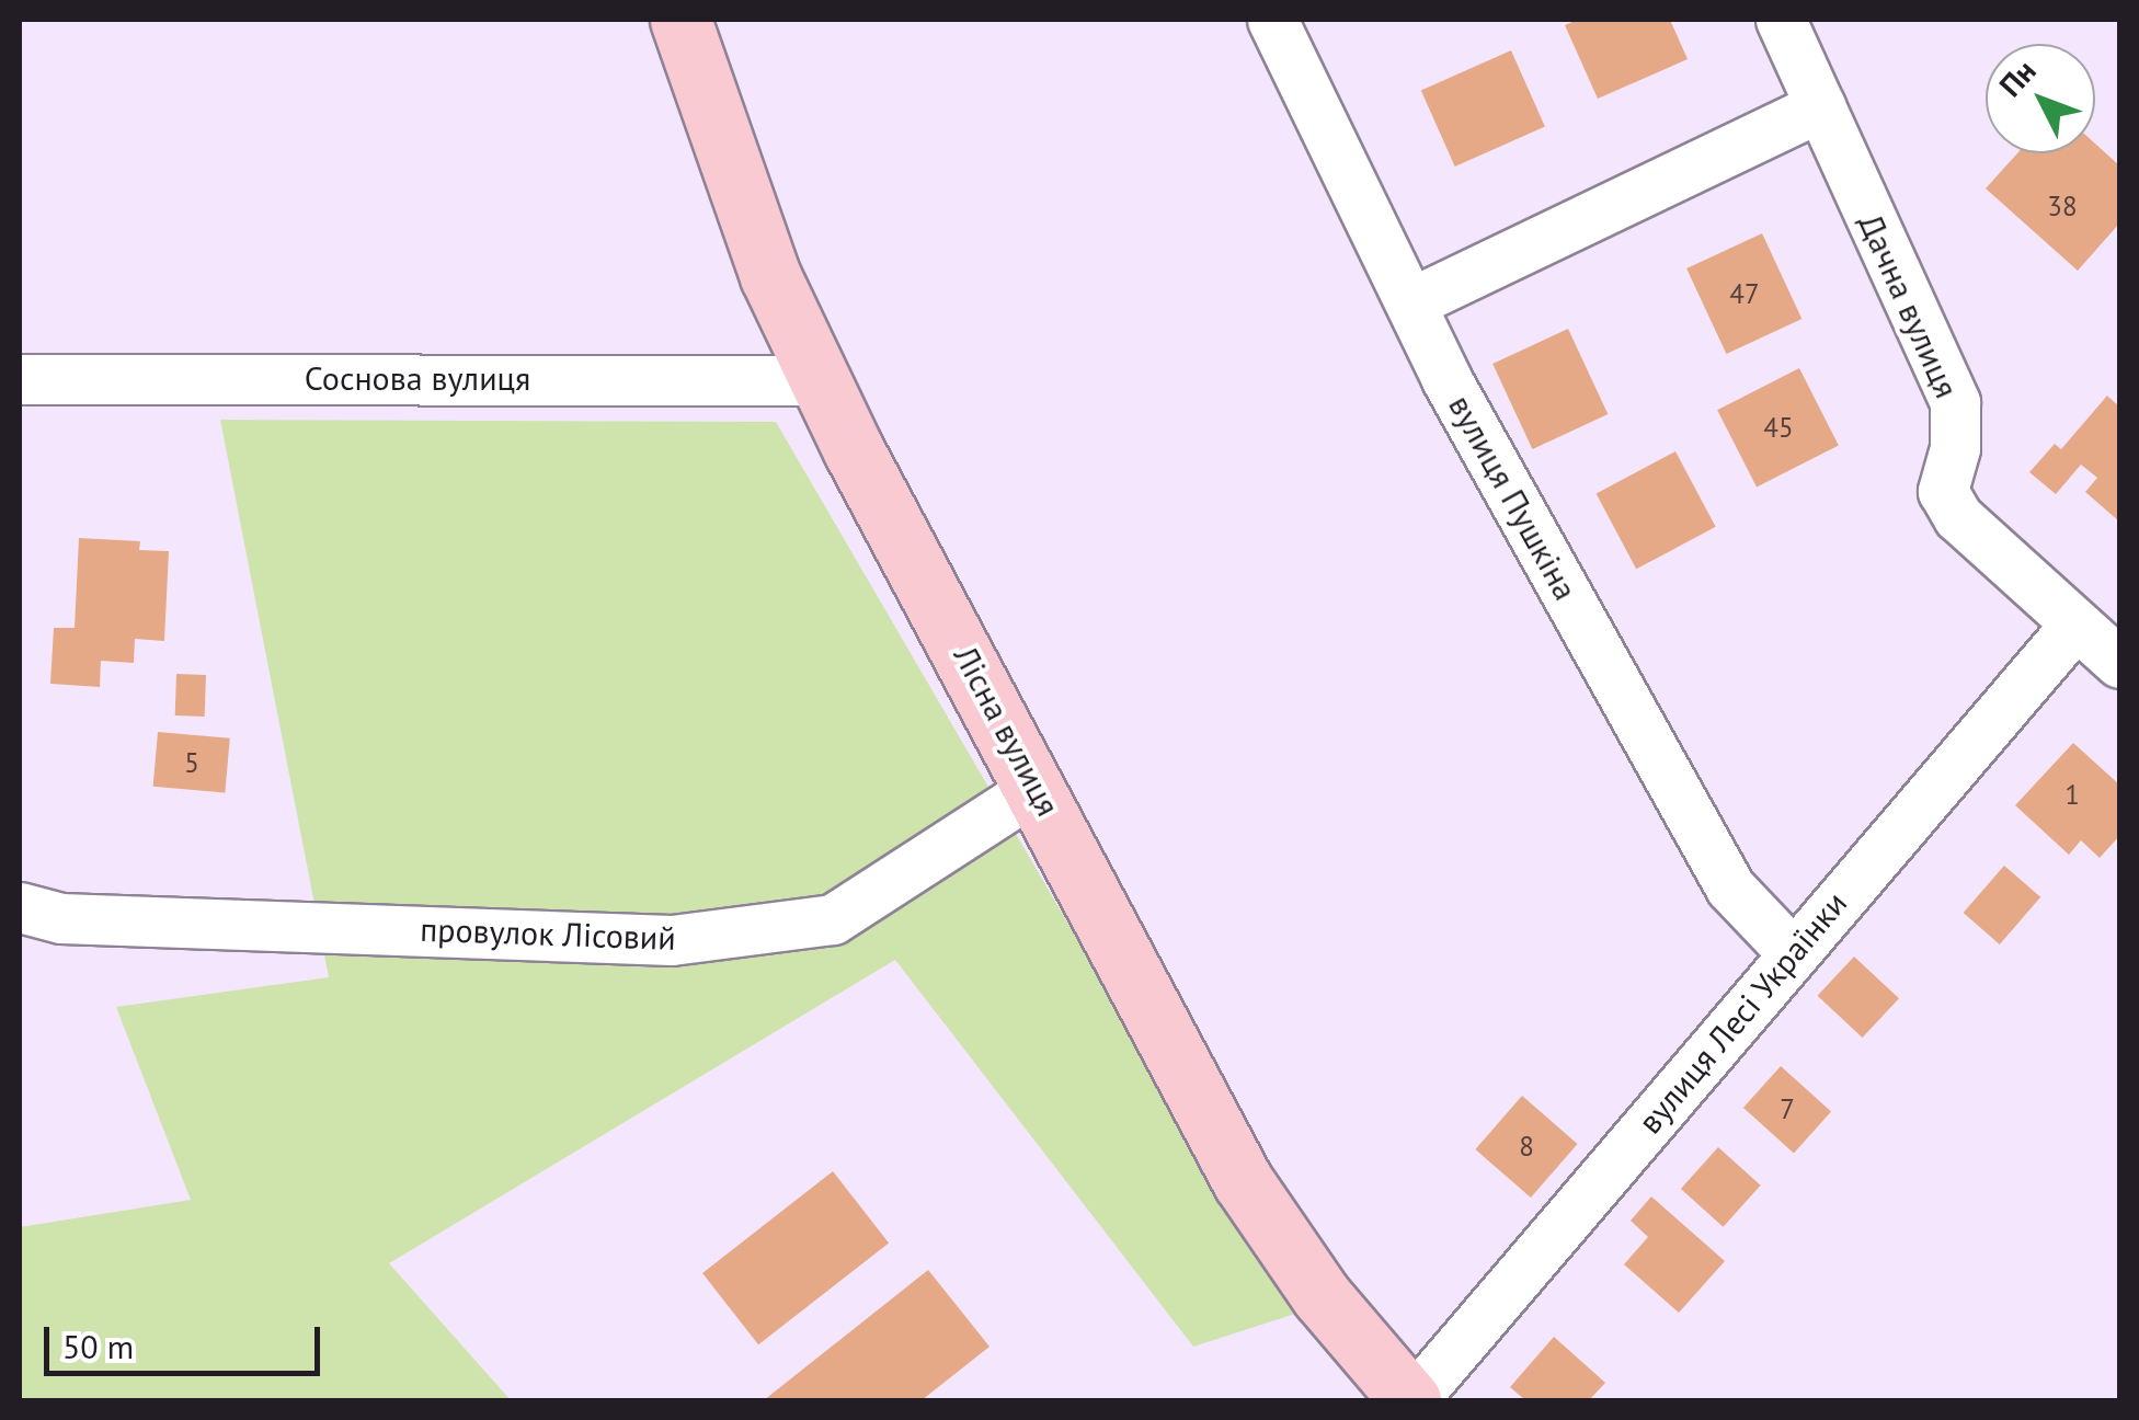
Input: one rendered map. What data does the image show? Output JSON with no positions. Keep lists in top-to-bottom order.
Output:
{
  "streets": {
    "main road": ["Лісна вулиця"],
    "street": [
      "Дачна вулиця",
      "Соснова вулиця",
      "вулиця Пушкіна",
      "провулок Лісовий",
      "вулиця Лесі Українки"
    ]
  },
  "crossings": [
    ["Дачна вулиця", "вулиця Лесі Українки"],
    ["Соснова вулиця", "Лісна вулиця"],
    ["вулиця Пушкіна", "вулиця Лесі Українки"],
    ["Лісна вулиця", "провулок Лісовий"],
    ["Лісна вулиця", "вулиця Лесі Українки"]
  ],
  "house_numbers": [
    "38",
    "47",
    "45",
    "5",
    "1",
    "7",
    "8"
  ],
  "scale_bar": "50 m",
  "north": "top left"
}
